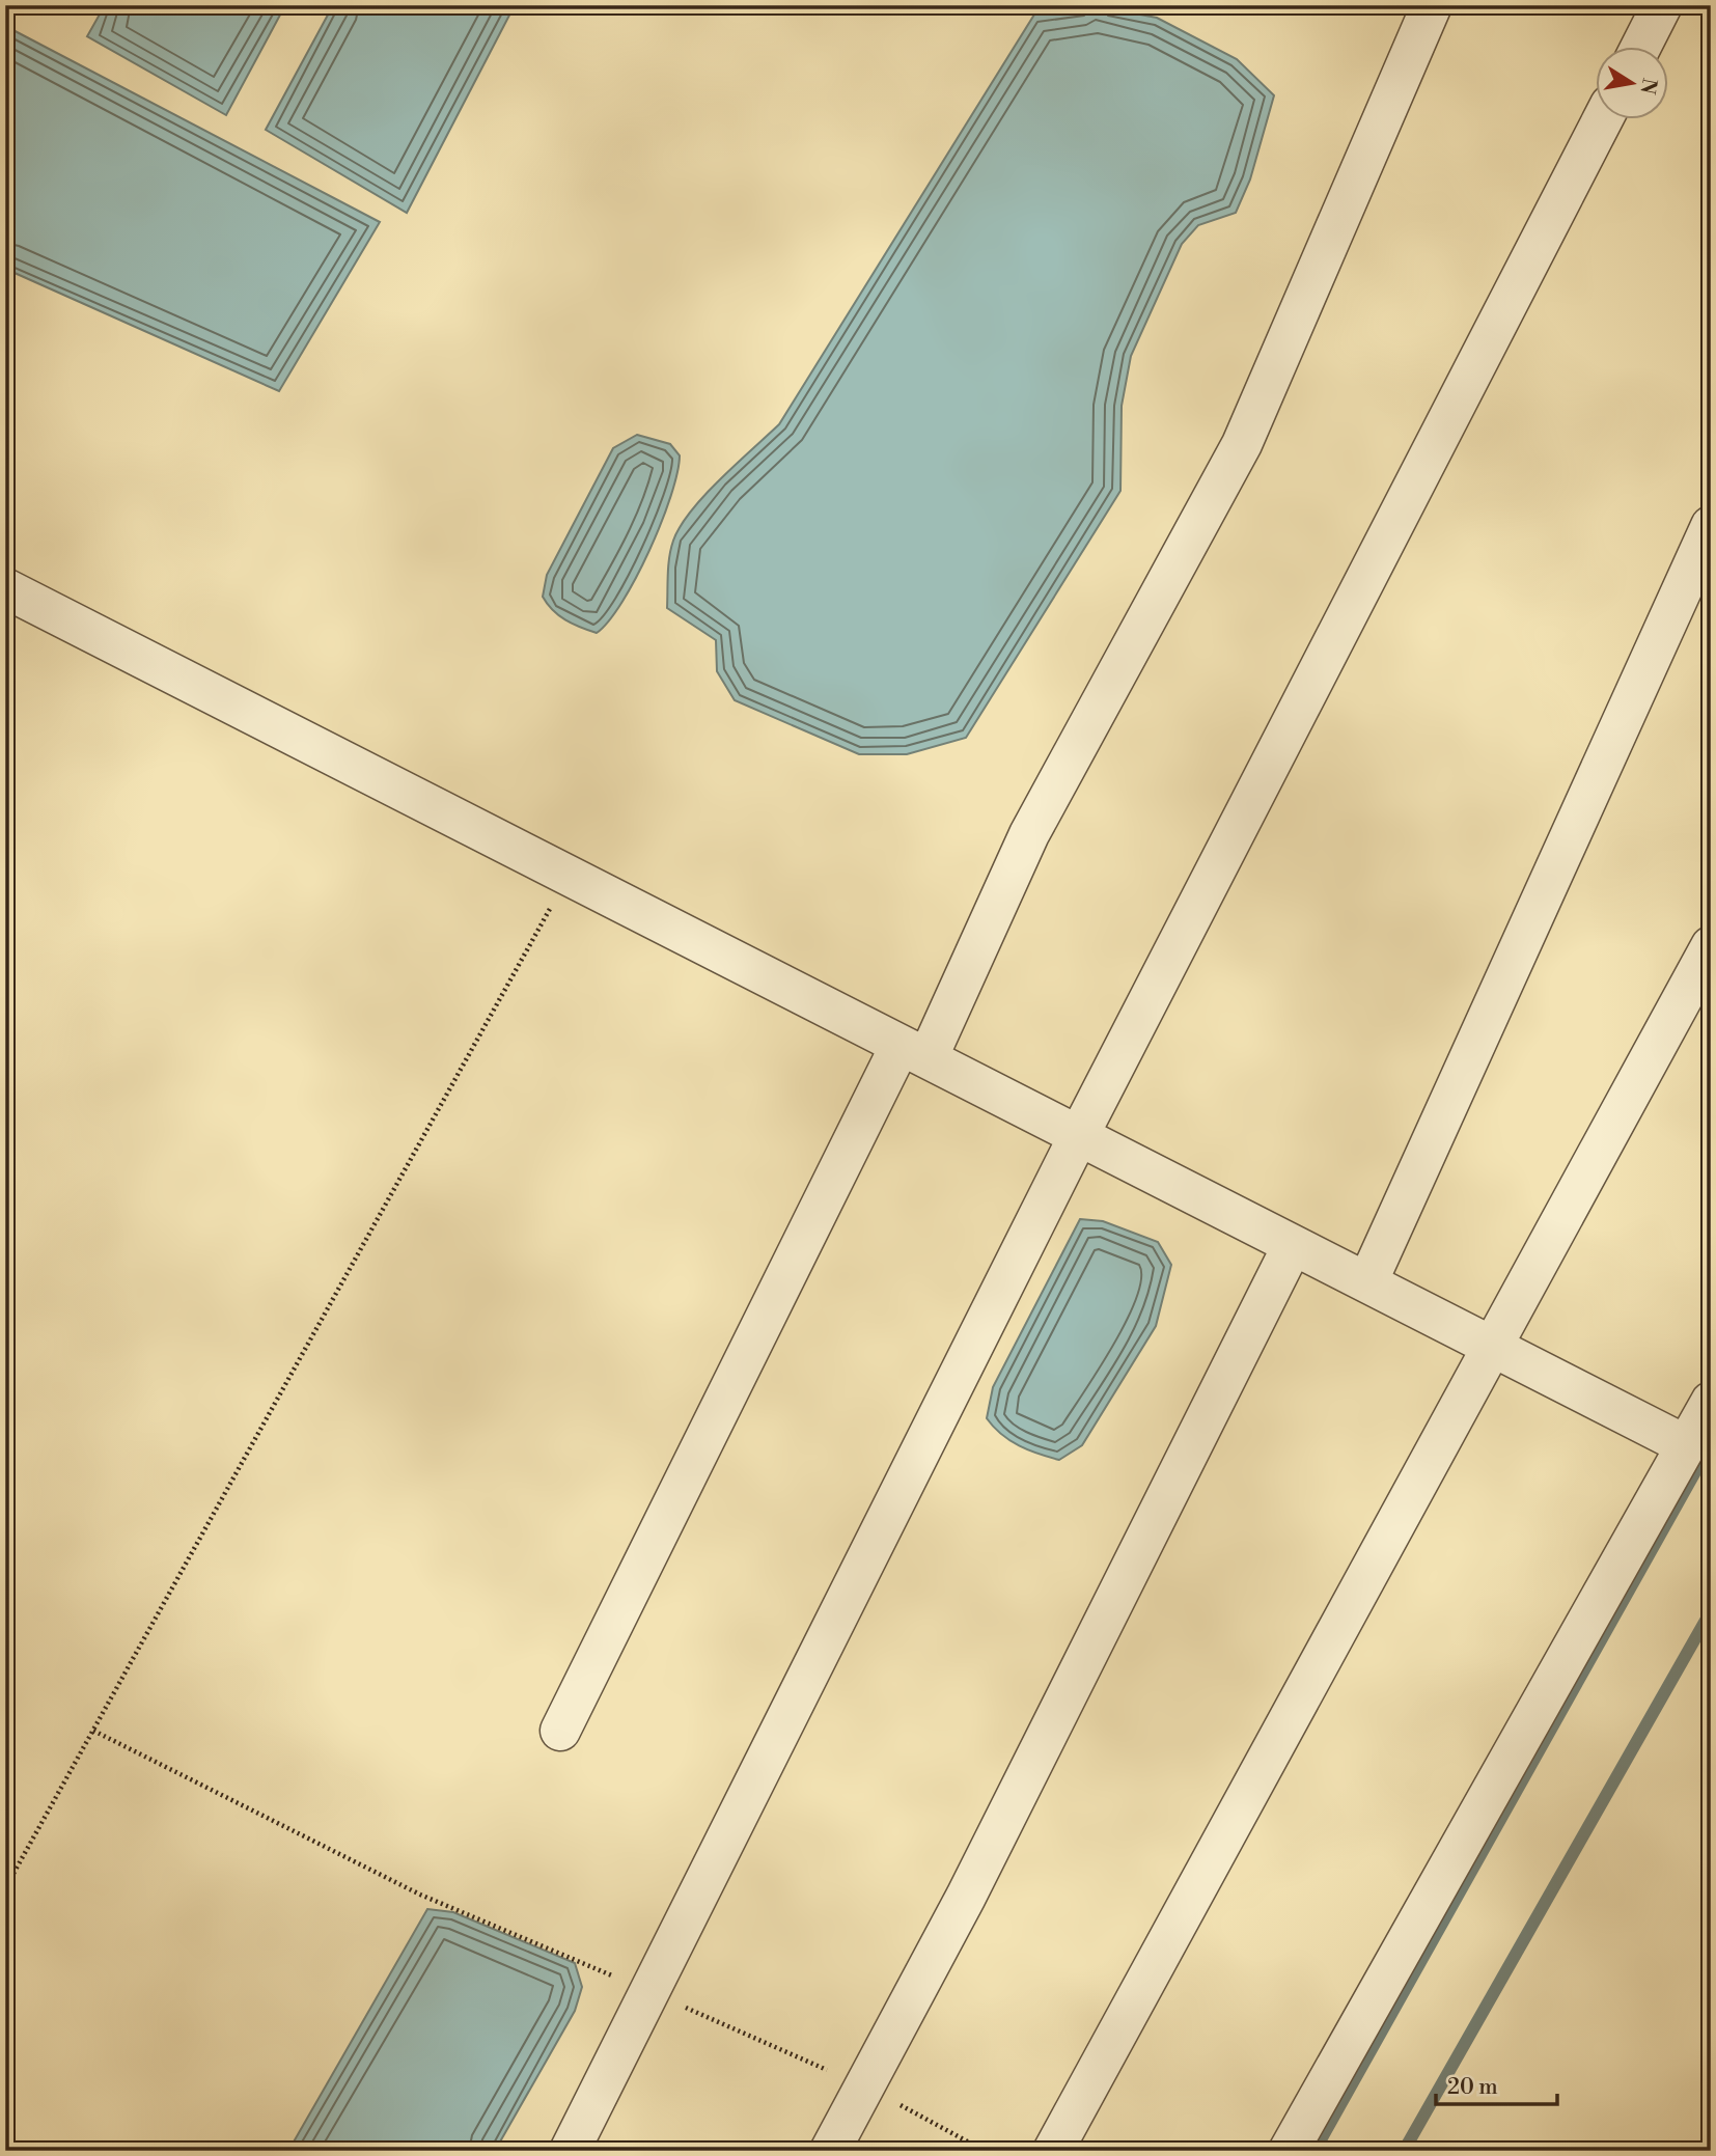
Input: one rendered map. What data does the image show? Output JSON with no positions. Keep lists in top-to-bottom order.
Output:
{
  "scale_bar": "20 m",
  "north": "right"
}
